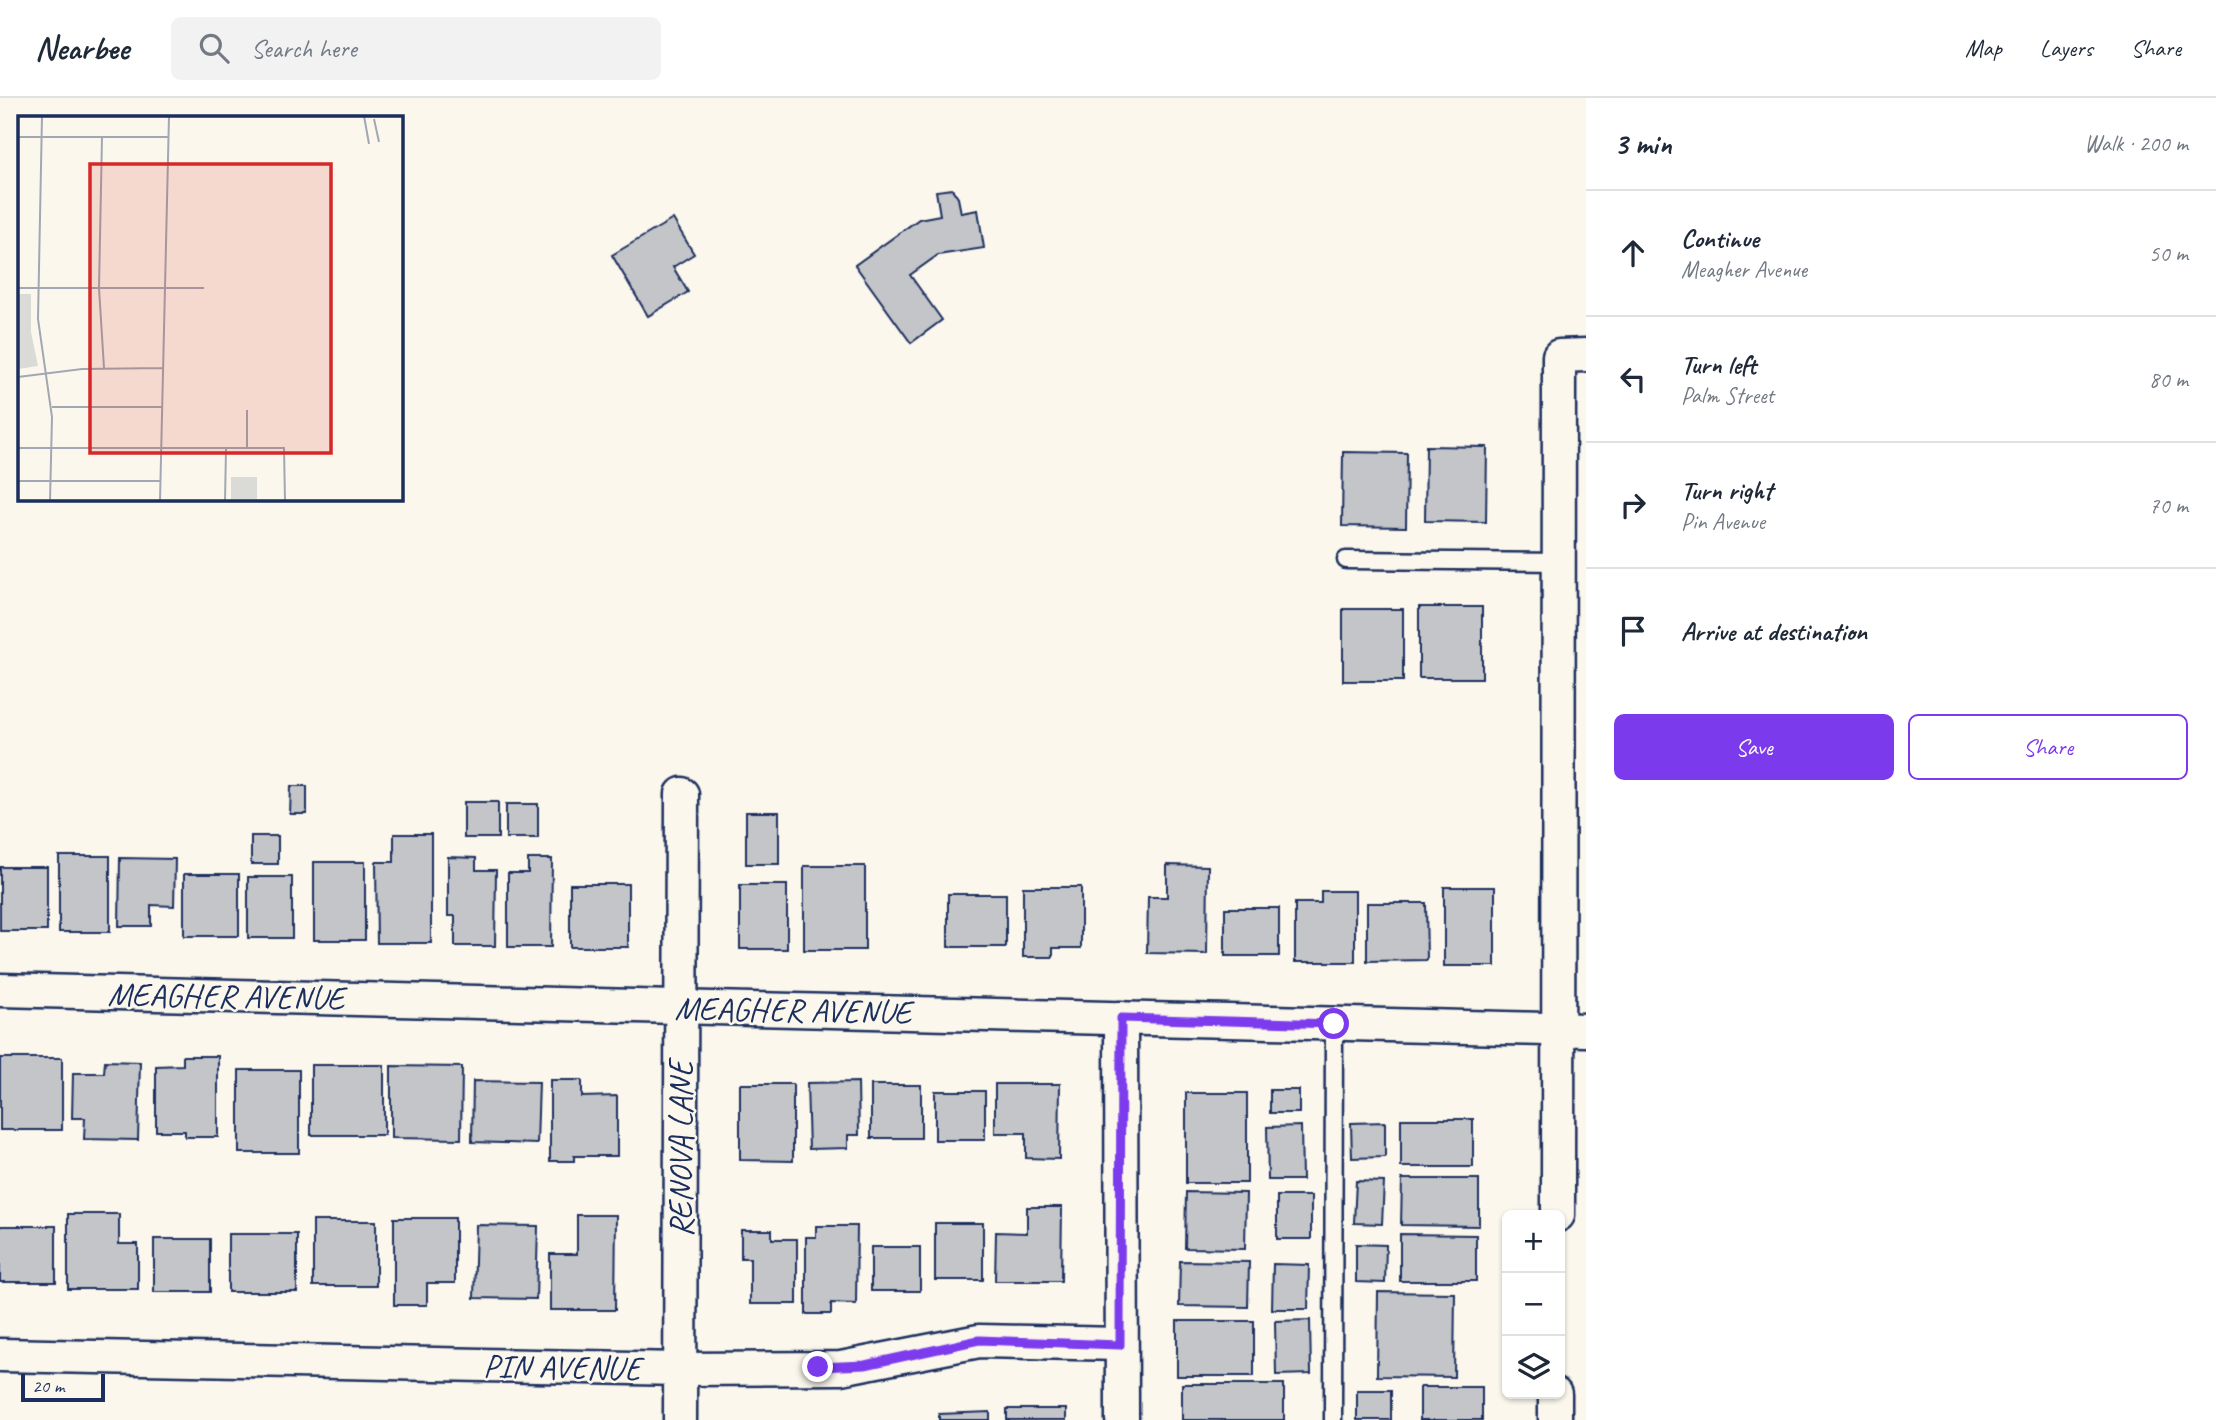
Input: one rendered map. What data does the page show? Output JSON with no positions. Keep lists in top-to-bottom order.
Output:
{
  "streets": {
    "street": ["MEAGHER AVENUE", "RENOVA LANE", "PIN AVENUE"]
  },
  "crossings": [
    ["MEAGHER AVENUE", "RENOVA LANE"],
    ["RENOVA LANE", "PIN AVENUE"]
  ],
  "scale_bar": "20 m",
  "page": {
    "header": "Nearbee",
    "search": "Search here",
    "nav": ["Map", "Layers", "Share"],
    "heading": ["3 min", "Walk · 200 m"],
    "list": [
      ["Continue", "Meagher Avenue", "50 m"],
      ["Turn left", "Palm Street", "80 m"],
      ["Turn right", "Pin Avenue", "70 m"],
      "Arrive at destination"
    ],
    "buttons": ["Save", "Share"],
    "map_buttons": ["+", "−"],
    "scale": "20 m"
  }
}
